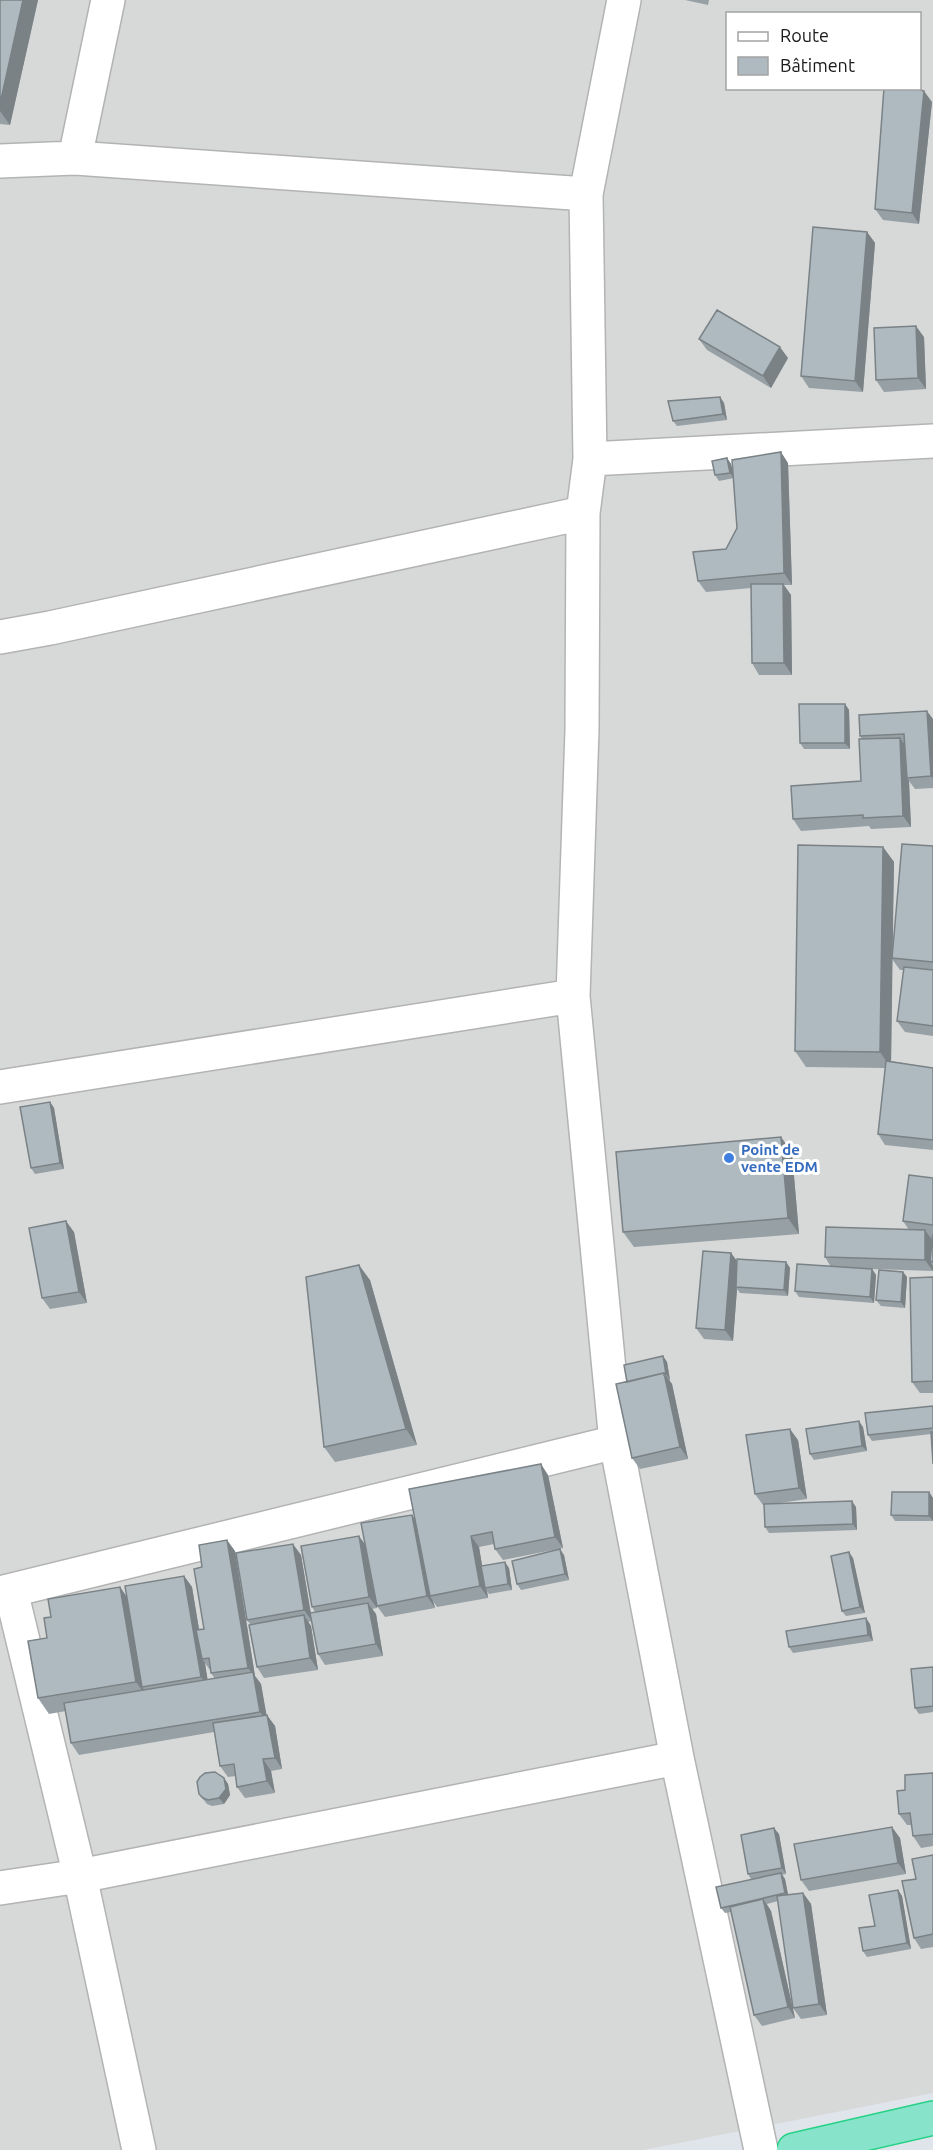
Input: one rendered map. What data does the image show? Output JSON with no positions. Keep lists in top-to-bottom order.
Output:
{
  "places": ["Point de vente EDM"],
  "legend": ["Route", "Bâtiment"]
}
